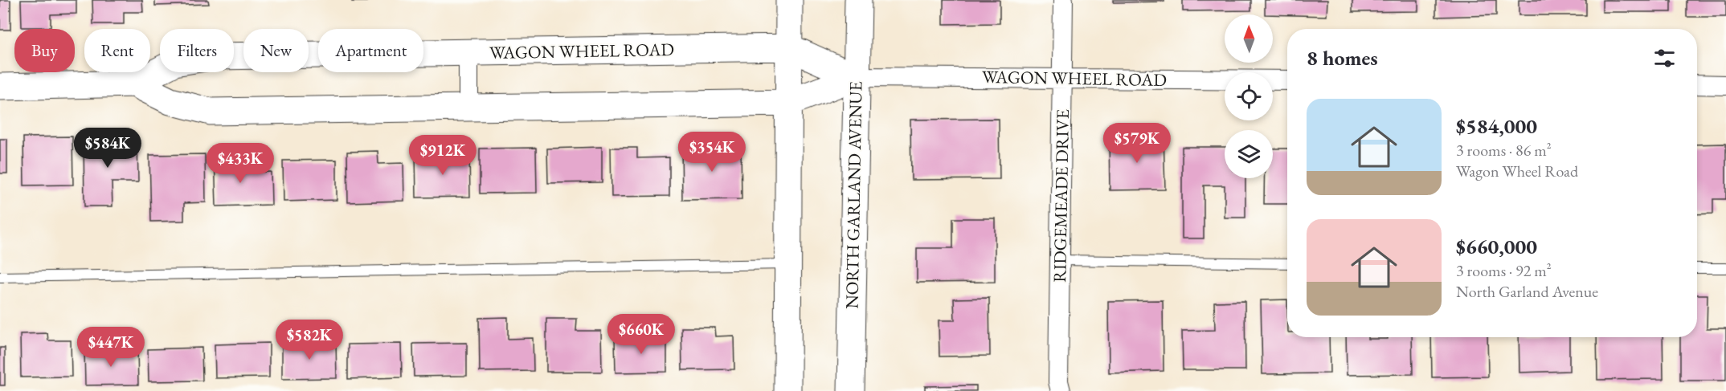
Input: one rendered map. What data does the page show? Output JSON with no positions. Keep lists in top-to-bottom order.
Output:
{
  "streets": {
    "street": ["WAGON WHEEL ROAD", "NORTH GARLAND AVENUE", "RIDGEMEADE DRIVE"]
  },
  "crossings": [
    ["WAGON WHEEL ROAD", "NORTH GARLAND AVENUE"],
    ["WAGON WHEEL ROAD", "RIDGEMEADE DRIVE"]
  ],
  "north": "top",
  "page": {
    "chip": [
      "Buy",
      "Rent",
      "Filters",
      "New",
      "Apartment"
    ],
    "heading": "8 homes",
    "list": [
      {
        "name": "$584,000",
        "note": "3 rooms · 86 m² · Wagon Wheel Road"
      },
      {
        "name": "$660,000",
        "note": "3 rooms · 92 m² · North Garland Avenue"
      }
    ],
    "price": [
      "$579K",
      "$584K",
      "$354K",
      "$912K",
      "$433K",
      "$660K",
      "$582K",
      "$447K"
    ]
  }
}
